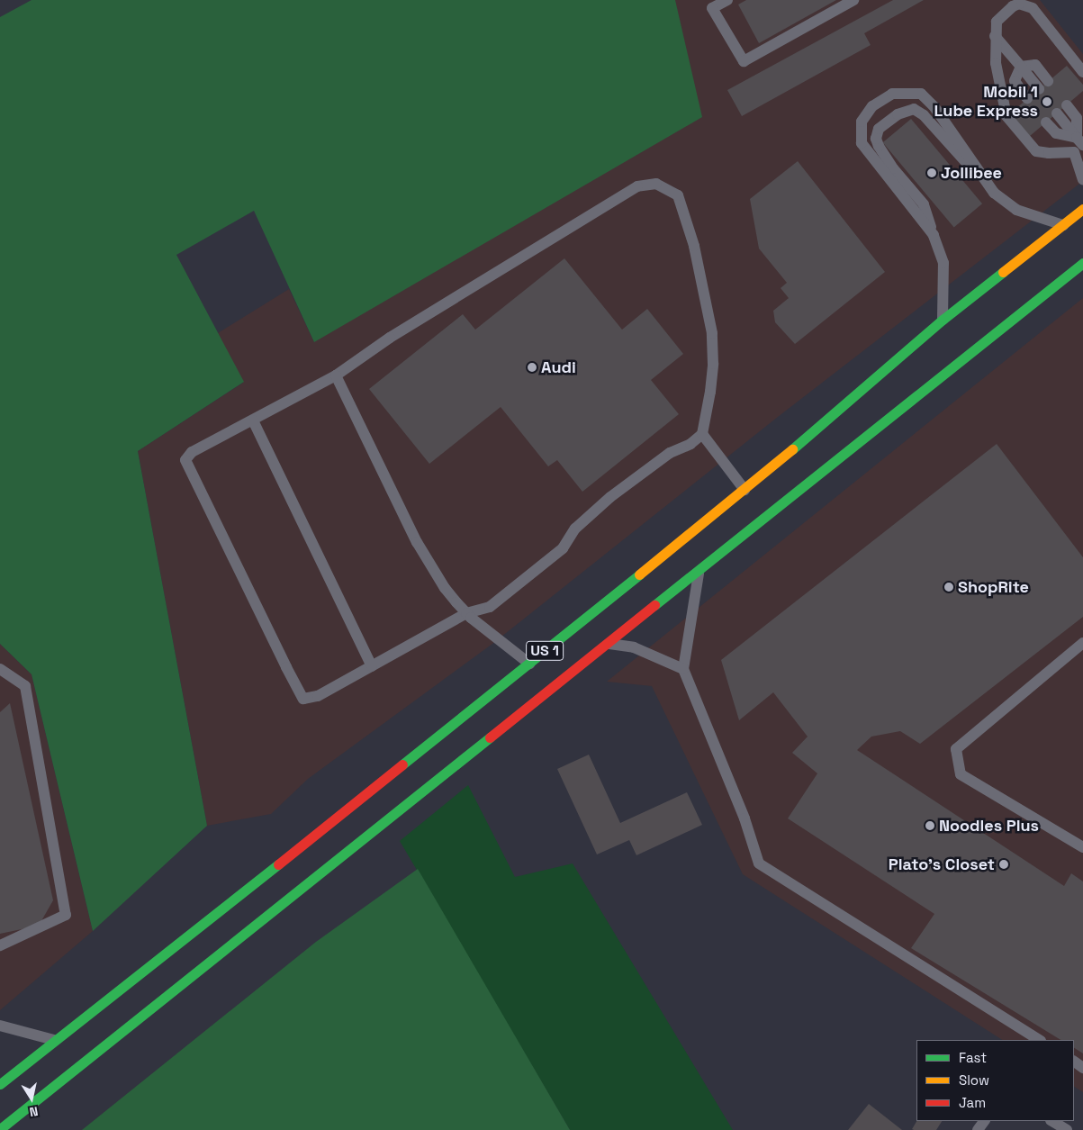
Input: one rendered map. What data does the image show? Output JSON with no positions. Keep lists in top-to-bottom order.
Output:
{
  "streets": {
    "highway": ["US 1"]
  },
  "places": [
    "Mobil 1 Lube Express",
    "Jollibee",
    "Audi",
    "ShopRite",
    "Noodles Plus",
    "Plato's Closet"
  ],
  "legend": ["Fast", "Slow", "Jam"],
  "north": "bottom"
}
